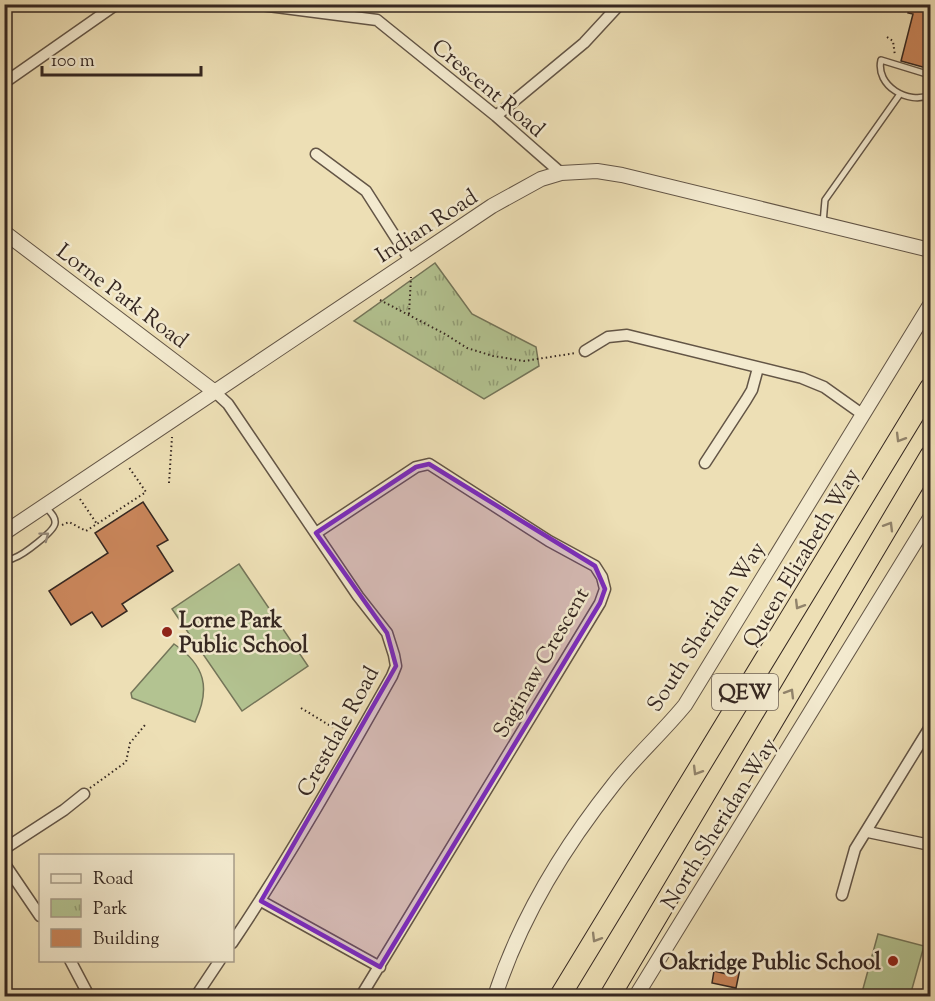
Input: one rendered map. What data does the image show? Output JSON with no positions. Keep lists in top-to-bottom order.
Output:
{
  "streets": {
    "highway": ["Queen Elizabeth Way", "QEW"],
    "street": [
      "Crescent Road",
      "Indian Road",
      "Lorne Park Road",
      "South Sheridan Way",
      "Saginaw Crescent",
      "Crestdale Road",
      "North Sheridan Way"
    ]
  },
  "crossings": [
    ["Crescent Road", "Indian Road"],
    ["Indian Road", "Lorne Park Road"],
    ["Indian Road", "Crestdale Road"],
    ["Lorne Park Road", "Crestdale Road"],
    ["Saginaw Crescent", "Crestdale Road"]
  ],
  "places": ["Lorne Park Public School", "Oakridge Public School"],
  "legend": ["Road", "Park", "Building"],
  "scale_bar": "100 m"
}
